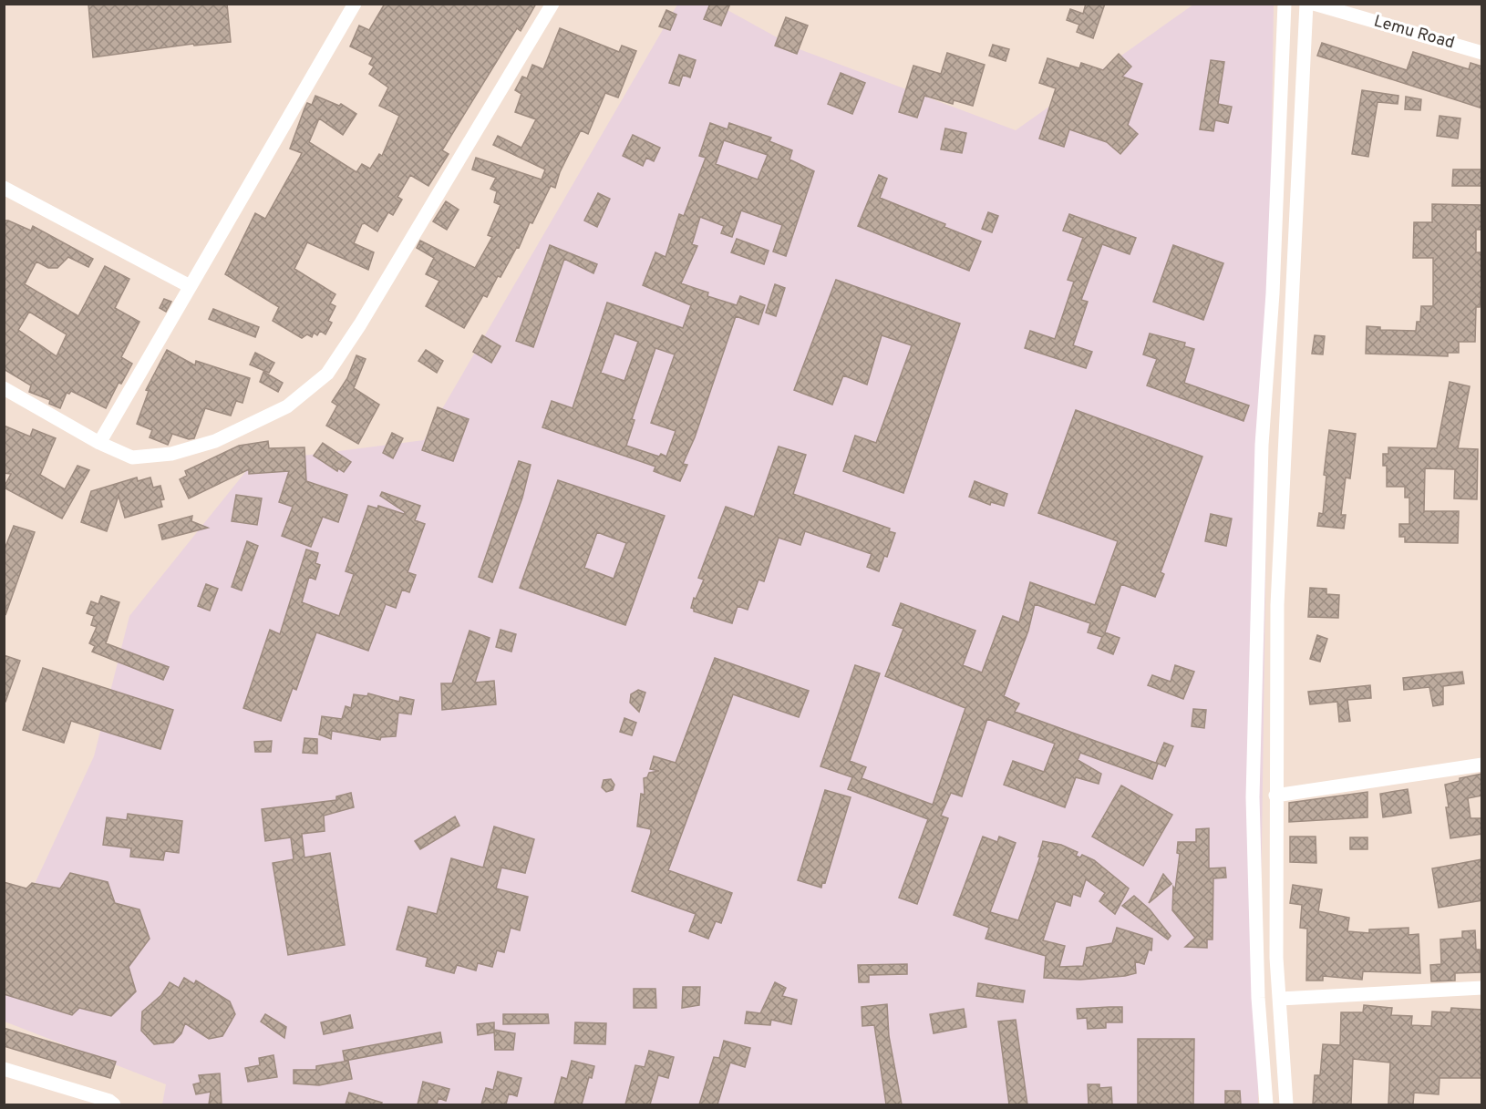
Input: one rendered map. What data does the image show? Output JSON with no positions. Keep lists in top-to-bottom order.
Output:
{
  "streets": {
    "street": ["Lemu Road"]
  }
}
